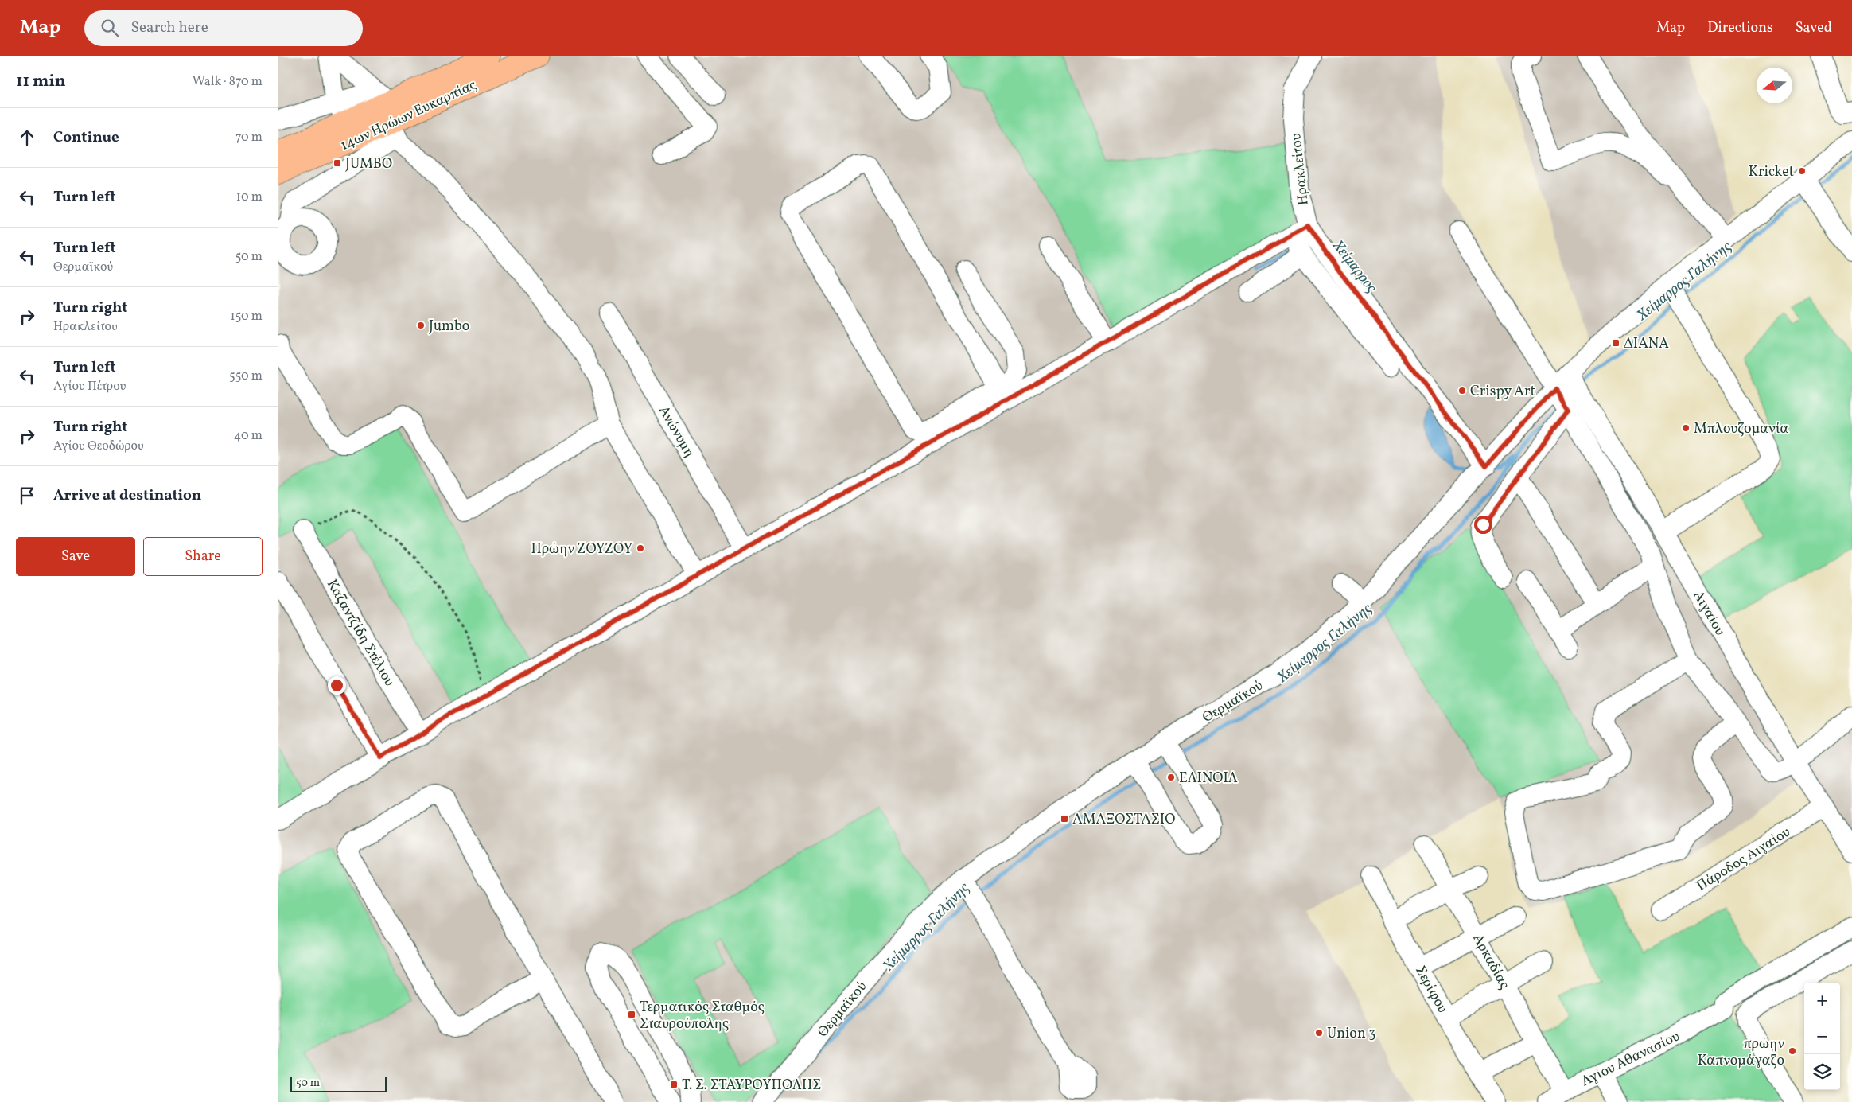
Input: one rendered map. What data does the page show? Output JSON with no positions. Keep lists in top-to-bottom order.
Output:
{
  "streets": {
    "main road": ["14ων Ηρώων Ευκαρπίας"],
    "street": [
      "Ηρακλείτου",
      "Ανώνυμη",
      "Αιγαίου",
      "Καζαντζίδη Στέλιου",
      "Θερμαϊκού",
      "Πάροδος Αιγαίου",
      "Αρκαδίας",
      "Σερίφου",
      "Αγίου Αθανασίου"
    ]
  },
  "crossings": [
    ["Ηρακλείτου", "Θερμαϊκού"],
    ["Αιγαίου", "Θερμαϊκού"],
    ["Αιγαίου", "Πάροδος Αιγαίου"],
    ["Αρκαδίας", "Αγίου Αθανασίου"]
  ],
  "water": ["Χείμαρρος", "Χείμαρρος Γαλήνης"],
  "places": {
    "transit": [
      "JUMBO",
      "ΔΙΑΝΑ",
      "ΑΜΑΞΟΣΤΑΣΙΟ",
      "Τερματικός Σταθμός Σταυρούπολης",
      "Τ. Σ. ΣΤΑΥΡΟΥΠΟΛΗΣ"
    ],
    "other": [
      "Kricket",
      "Jumbo",
      "Crispy Art",
      "Μπλουζομανία",
      "Πρώην ΖΟΥΖΟΥ",
      "ΕΛΙΝΟΙΛ",
      "Union 3",
      "πρώην Καπνομάγαζο"
    ]
  },
  "scale_bar": "50 m",
  "north": "left",
  "page": {
    "header": "Map",
    "search": "Search here",
    "nav": ["Map", "Directions", "Saved"],
    "heading": ["11 min", "Walk · 870 m"],
    "list": [
      ["Continue", "70 m"],
      ["Turn left", "10 m"],
      ["Turn left", "Θερμαϊκού", "50 m"],
      ["Turn right", "Ηρακλείτου", "150 m"],
      ["Turn left", "Αγίου Πέτρου", "550 m"],
      ["Turn right", "Αγίου Θεοδώρου", "40 m"],
      "Arrive at destination"
    ],
    "buttons": ["Save", "Share"],
    "map_buttons": ["+", "−"],
    "scale": "50 m"
  }
}
